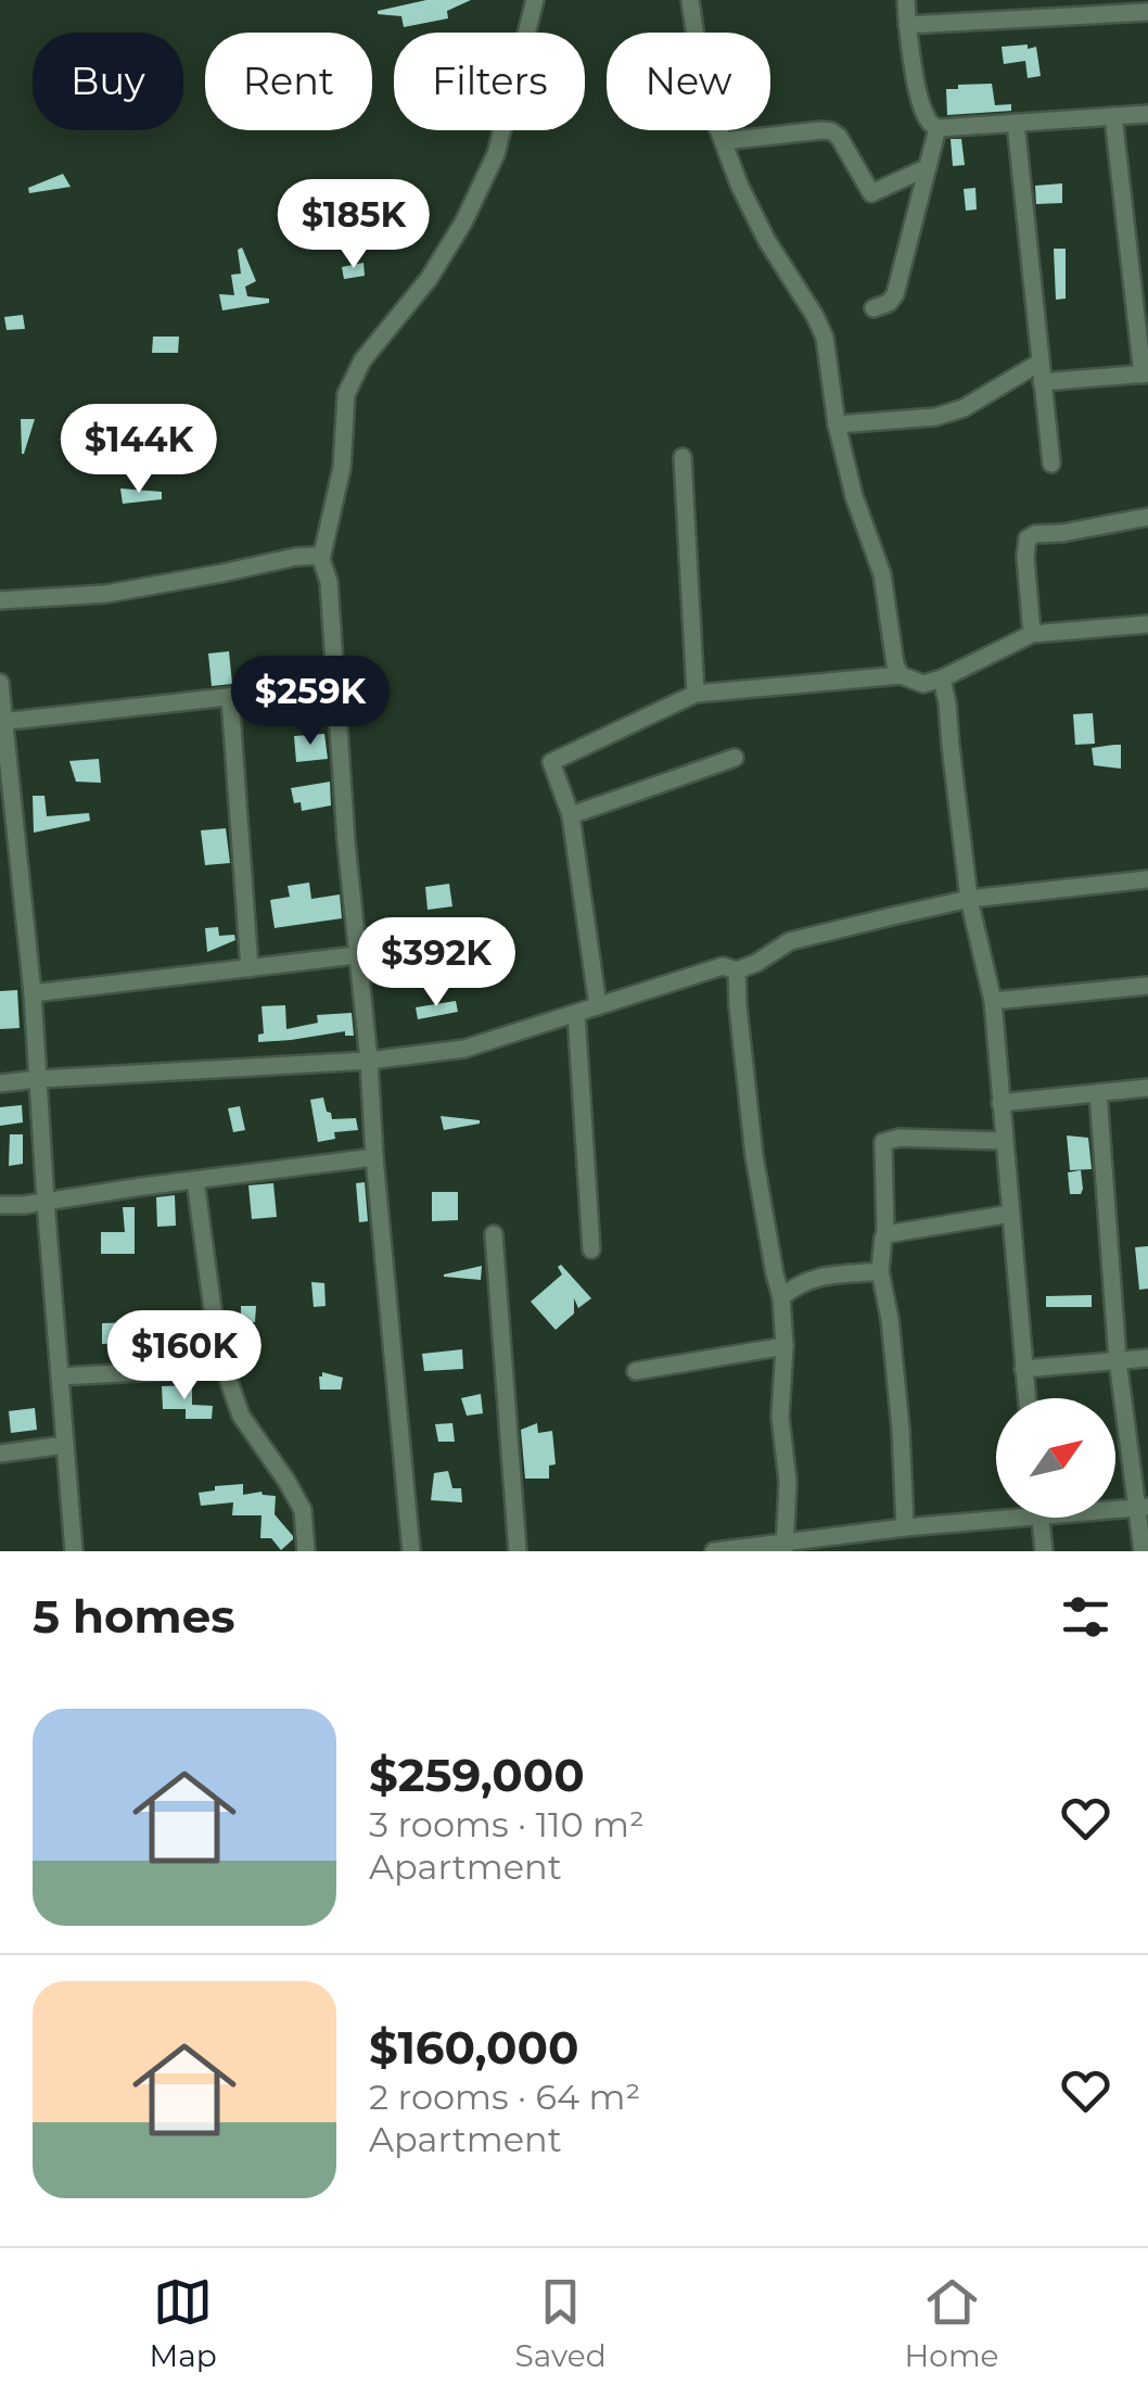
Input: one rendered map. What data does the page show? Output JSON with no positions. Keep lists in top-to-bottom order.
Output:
{
  "north": "top right",
  "page": {
    "chip": [
      "Buy",
      "Rent",
      "Filters",
      "New"
    ],
    "price": [
      "$185K",
      "$144K",
      "$259K",
      "$392K",
      "$160K"
    ],
    "heading": "5 homes",
    "list": [
      {
        "name": "$259,000",
        "note": "3 rooms · 110 m² · Apartment"
      },
      {
        "name": "$160,000",
        "note": "2 rooms · 64 m² · Apartment"
      }
    ],
    "tabs": ["Map", "Saved", "Home"]
  }
}
